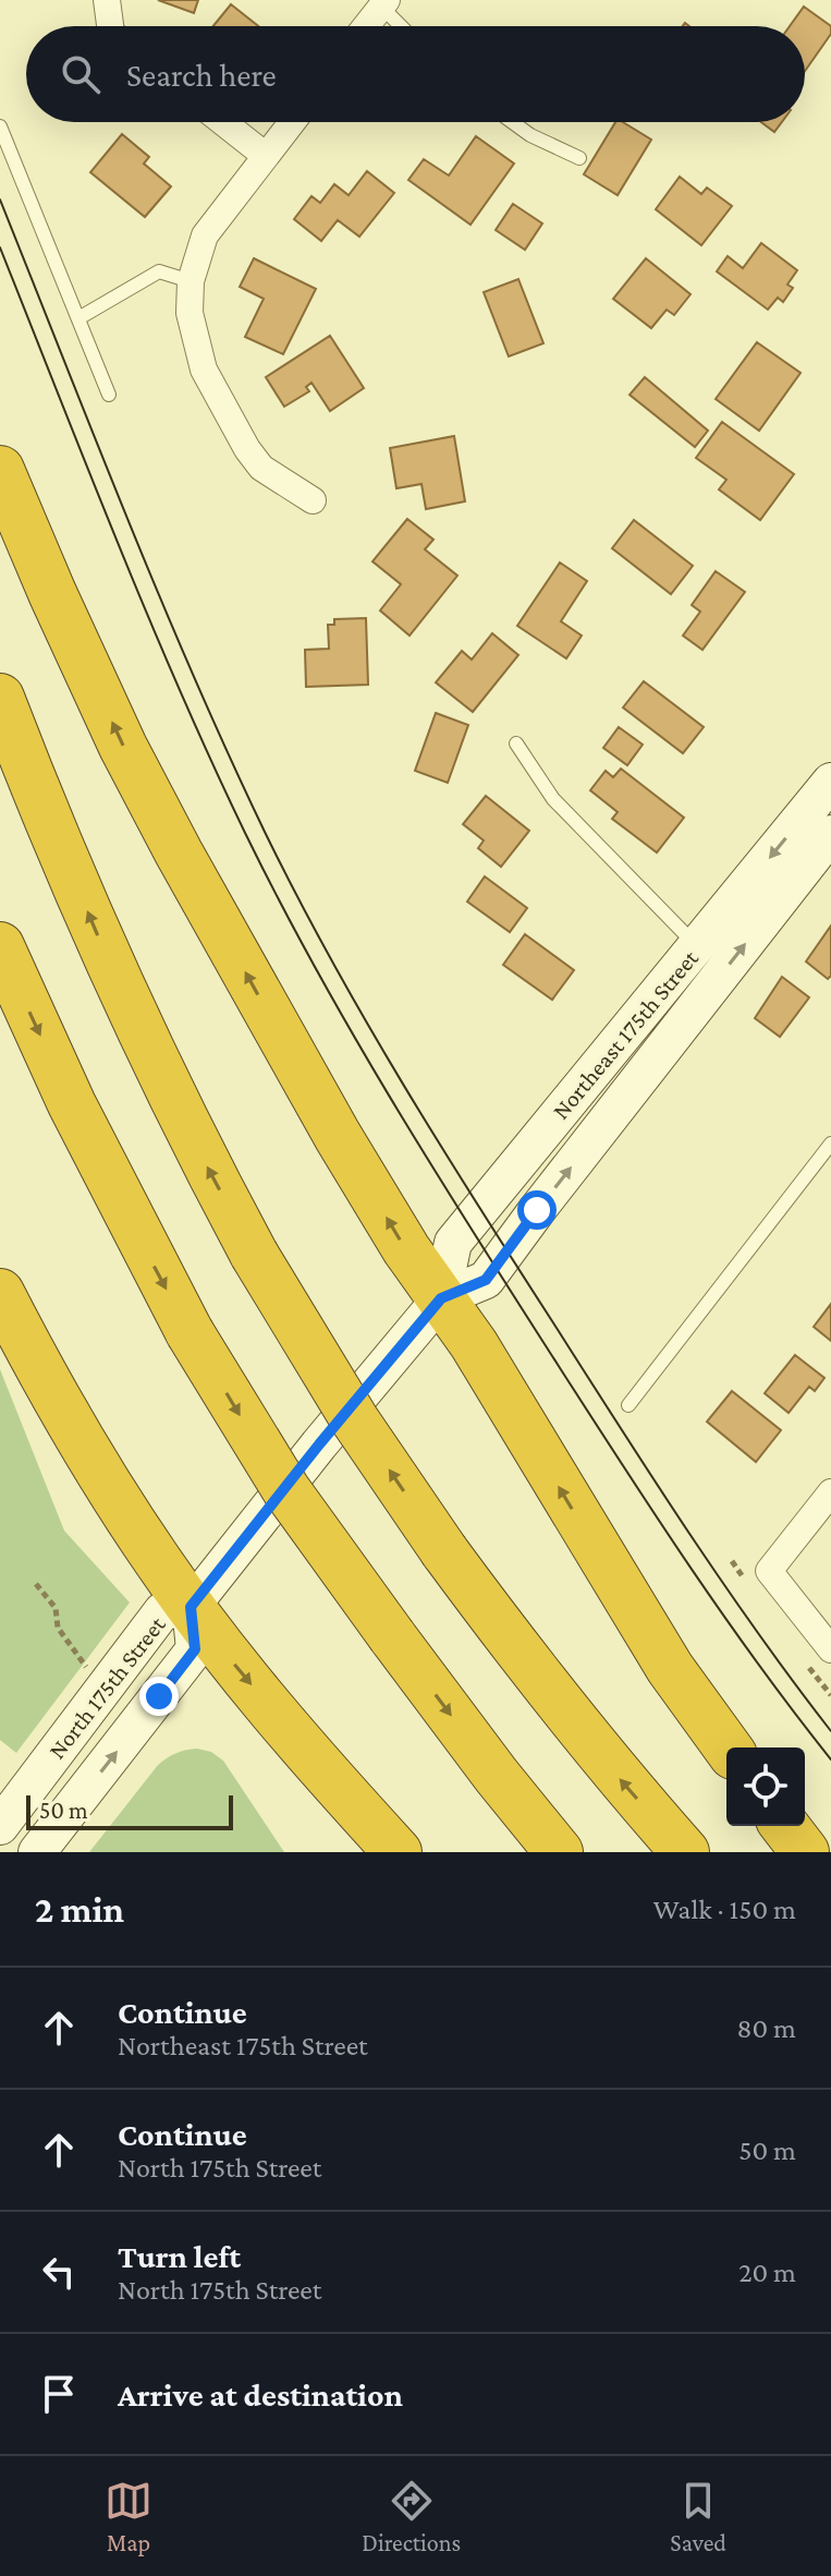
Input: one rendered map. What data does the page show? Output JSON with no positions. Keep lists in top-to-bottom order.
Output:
{
  "streets": {
    "main road": ["Northeast 175th Street", "North 175th Street"]
  },
  "crossings": [
    ["Northeast 175th Street", "North 175th Street"]
  ],
  "scale_bar": "50 m",
  "page": {
    "search": "Search here",
    "scale": "50 m",
    "heading": ["2 min", "Walk · 150 m"],
    "list": [
      ["Continue", "Northeast 175th Street", "80 m"],
      ["Continue", "North 175th Street", "50 m"],
      ["Turn left", "North 175th Street", "20 m"],
      "Arrive at destination"
    ],
    "nav": ["Map", "Directions", "Saved"]
  }
}
